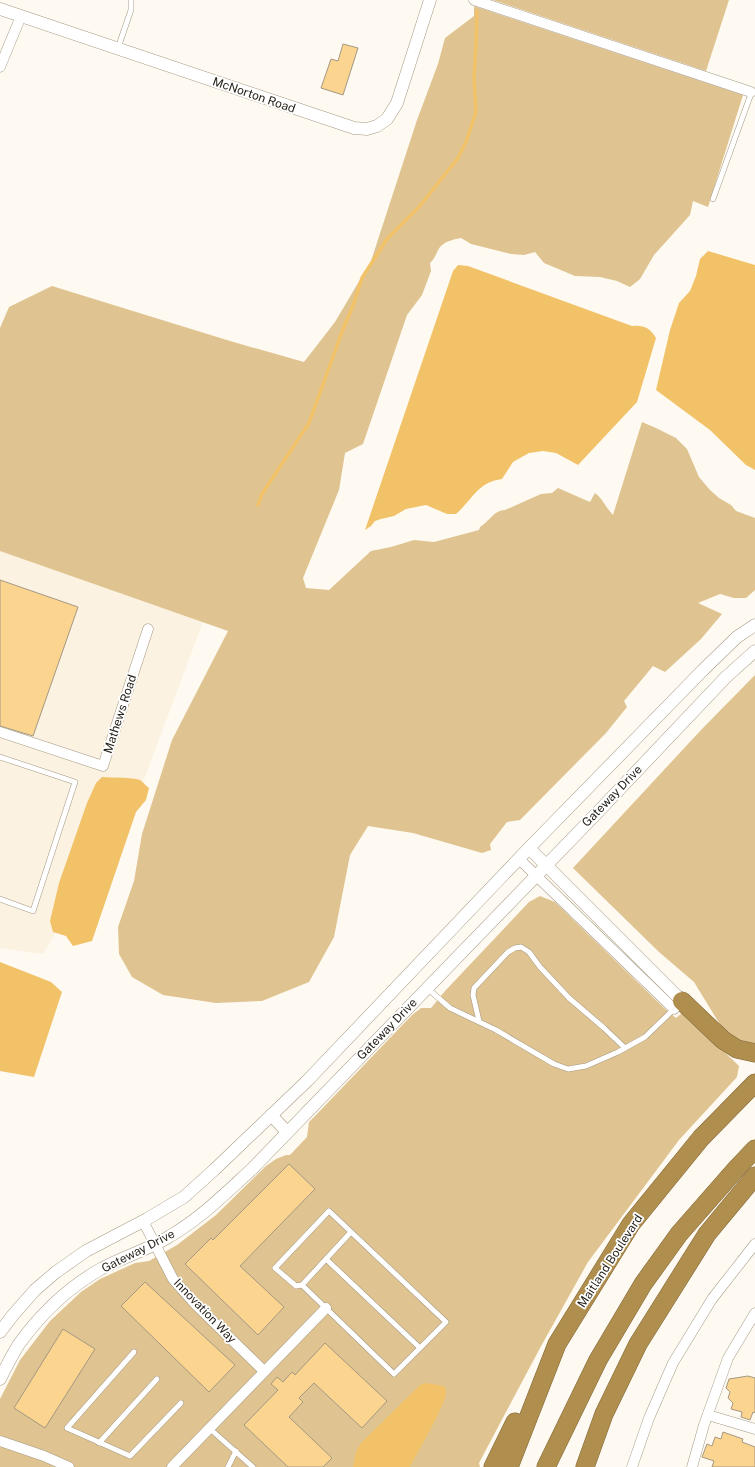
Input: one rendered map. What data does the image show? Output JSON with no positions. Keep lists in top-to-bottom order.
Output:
{
  "streets": {
    "highway": ["Maitland Boulevard"],
    "street": [
      "McNorton Road",
      "Mathews Road",
      "Gateway Drive",
      "Innovation Way"
    ]
  },
  "crossings": [
    ["Gateway Drive", "Innovation Way"]
  ]
}
